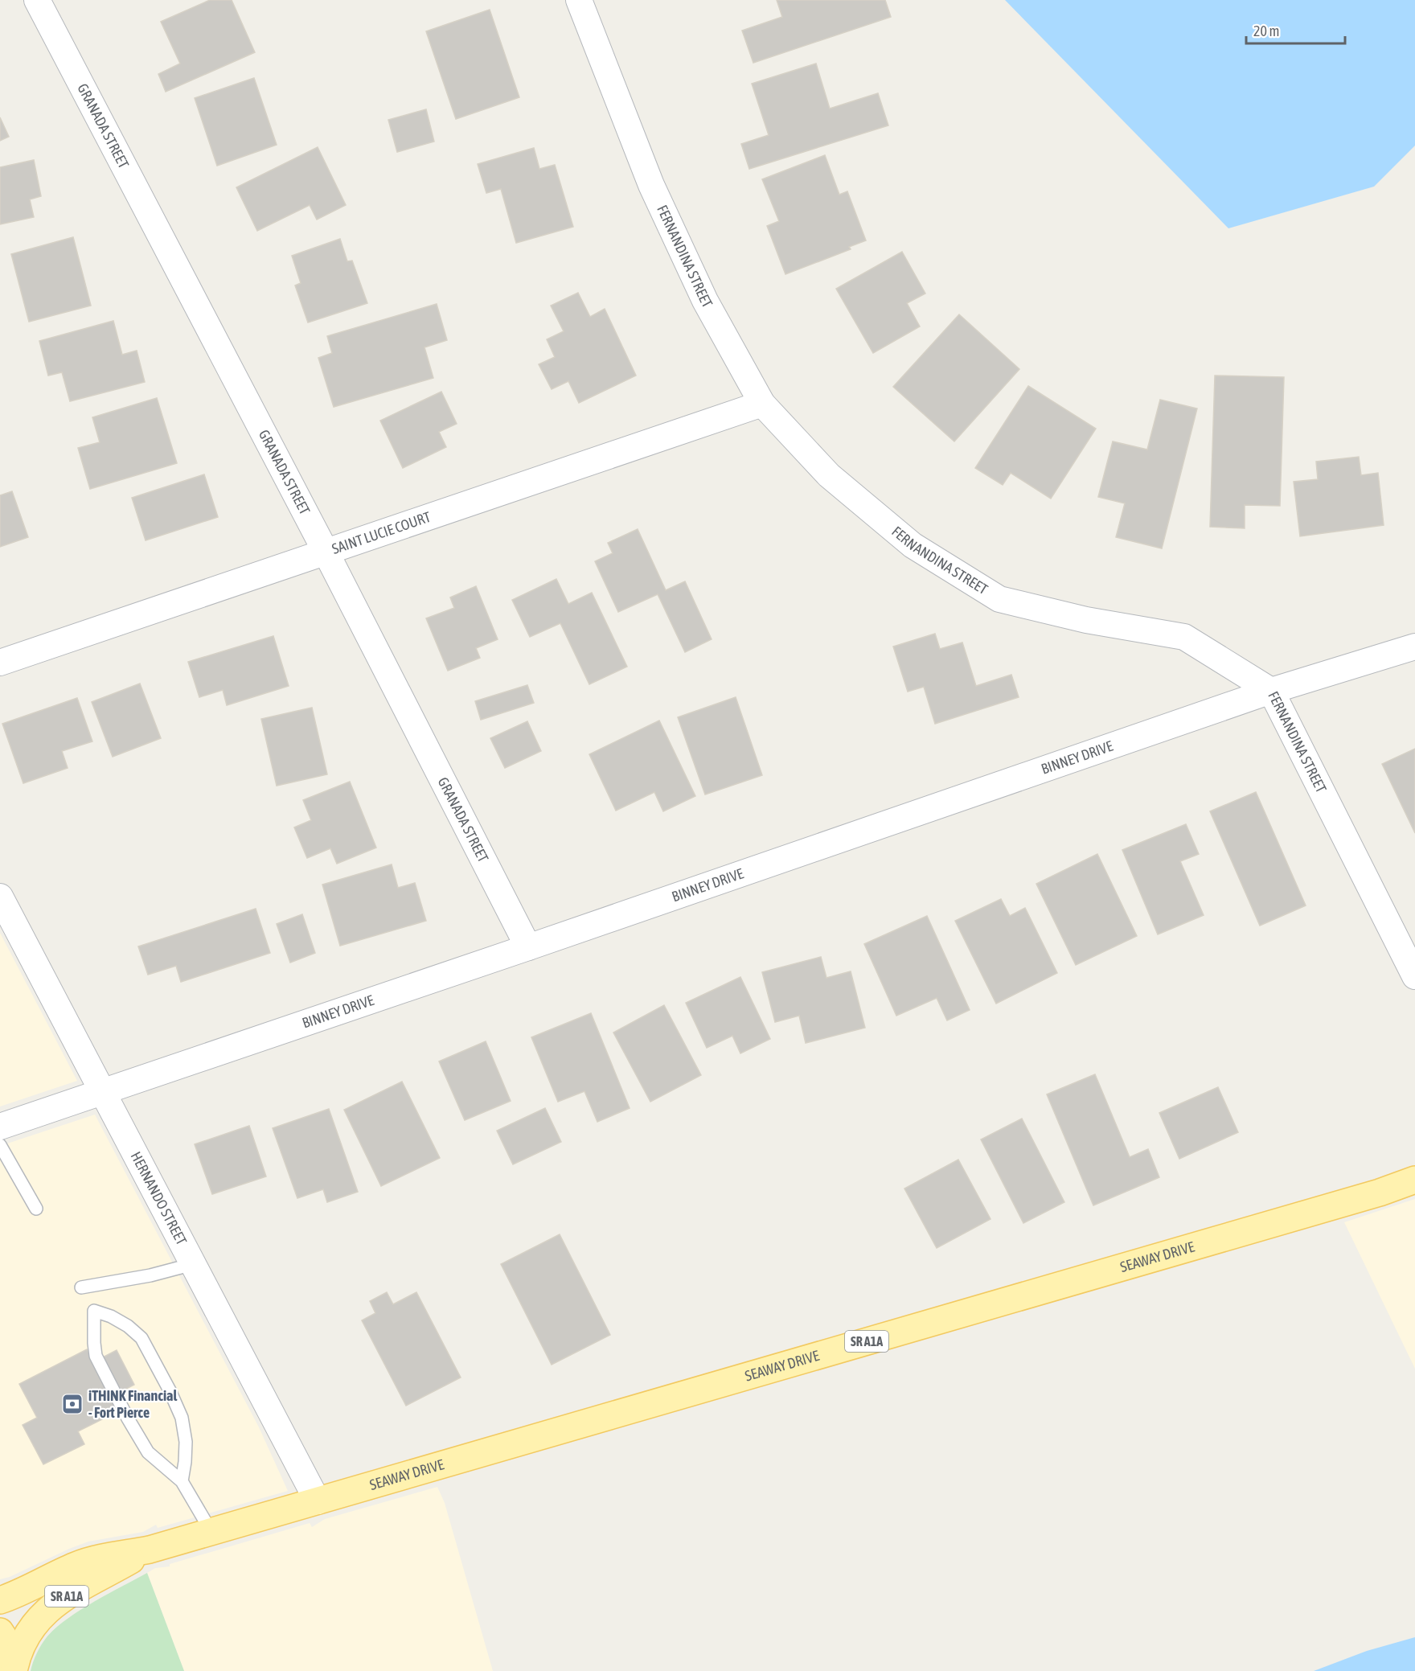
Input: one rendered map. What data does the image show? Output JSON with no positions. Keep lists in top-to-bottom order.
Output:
{
  "streets": {
    "main road": ["SEAWAY DRIVE", "SR A1A"],
    "street": [
      "GRANADA STREET",
      "FERNANDINA STREET",
      "SAINT LUCIE COURT",
      "BINNEY DRIVE",
      "HERNANDO STREET"
    ]
  },
  "crossings": [
    ["GRANADA STREET", "SAINT LUCIE COURT"],
    ["GRANADA STREET", "BINNEY DRIVE"],
    ["FERNANDINA STREET", "SAINT LUCIE COURT"],
    ["FERNANDINA STREET", "BINNEY DRIVE"],
    ["BINNEY DRIVE", "HERNANDO STREET"],
    ["HERNANDO STREET", "SEAWAY DRIVE"]
  ],
  "places": {
    "bank": ["iTHINK Financial - Fort Pierce"]
  },
  "scale_bar": "20 m"
}
